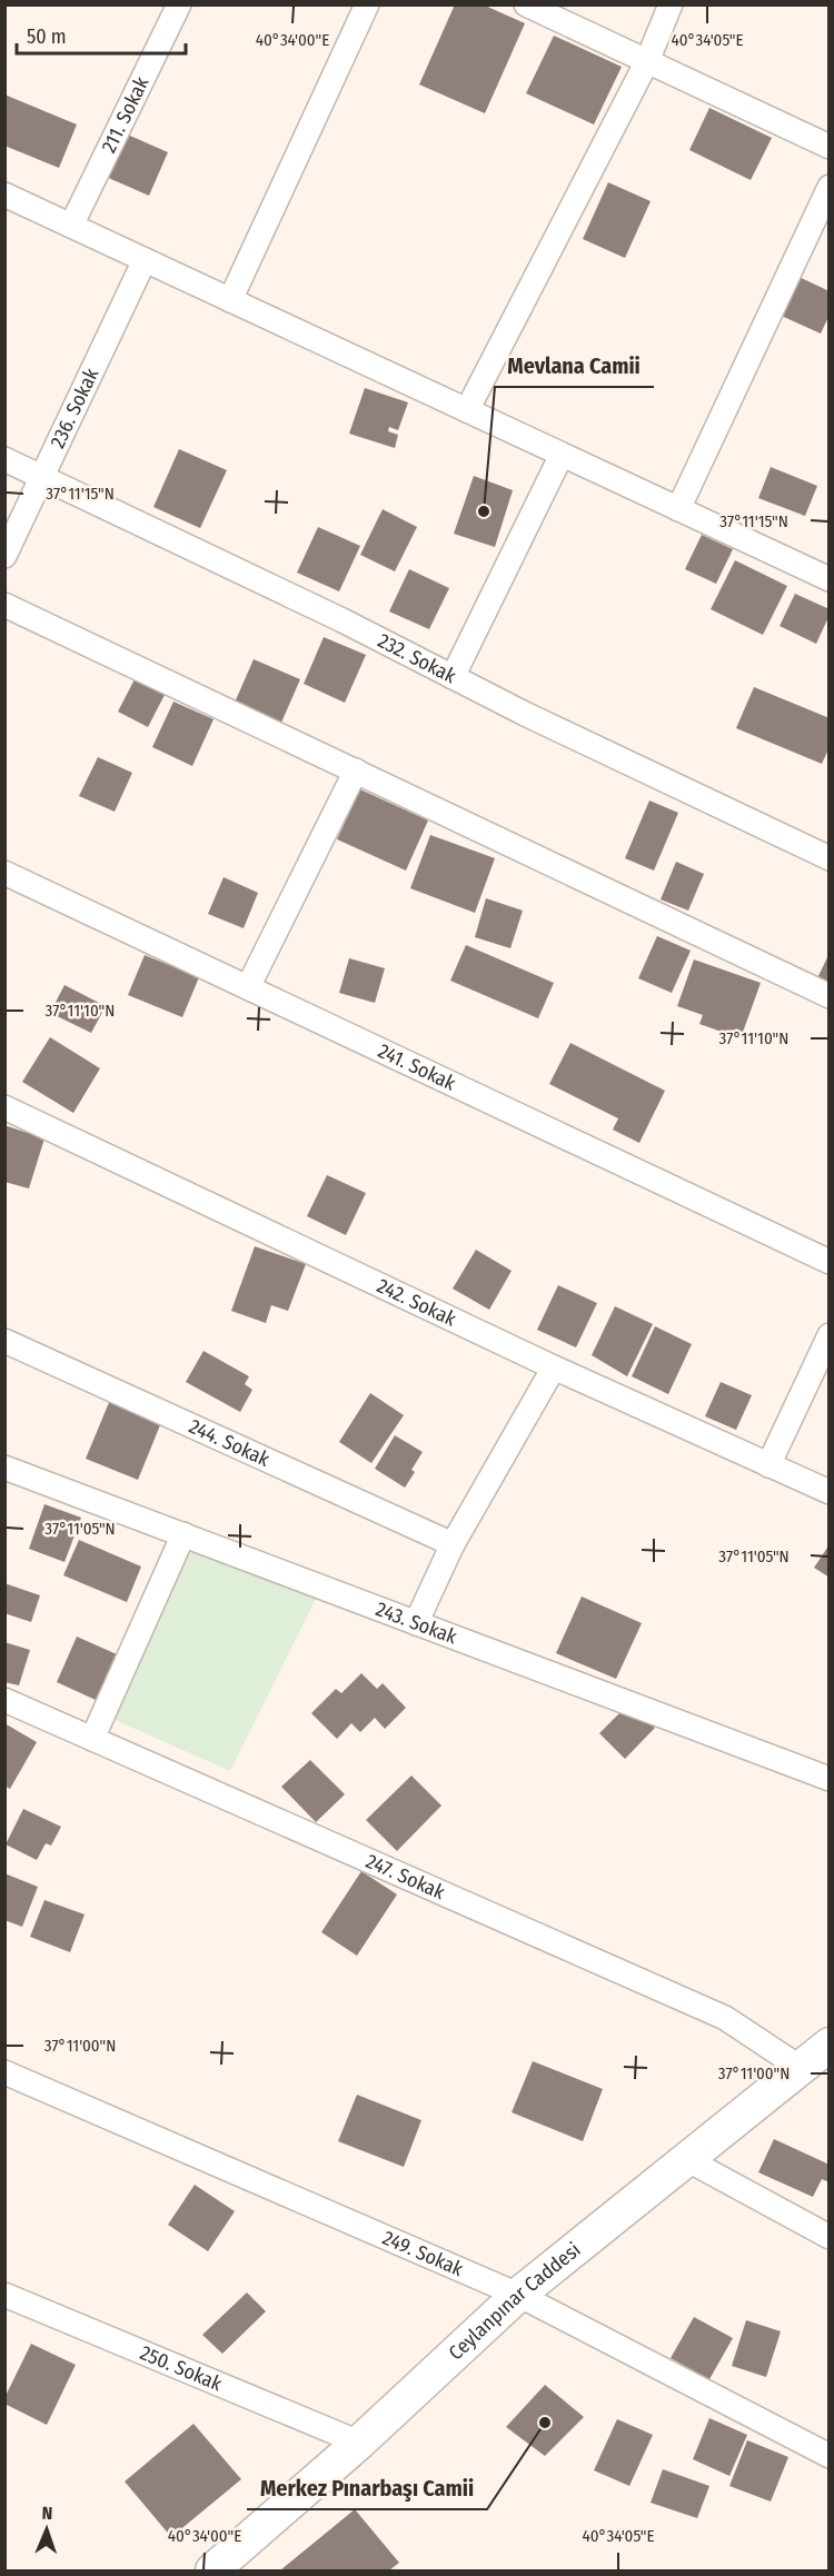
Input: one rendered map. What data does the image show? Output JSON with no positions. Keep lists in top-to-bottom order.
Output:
{
  "streets": {
    "main road": ["Ceylanpınar Caddesi"],
    "street": [
      "211. Sokak",
      "236. Sokak",
      "232. Sokak",
      "241. Sokak",
      "242. Sokak",
      "244. Sokak",
      "243. Sokak",
      "247. Sokak",
      "249. Sokak",
      "250. Sokak"
    ]
  },
  "crossings": [
    ["236. Sokak", "232. Sokak"],
    ["247. Sokak", "Ceylanpınar Caddesi"],
    ["249. Sokak", "Ceylanpınar Caddesi"],
    ["Ceylanpınar Caddesi", "250. Sokak"]
  ],
  "places": ["Mevlana Camii", "Merkez Pınarbaşı Camii"],
  "scale_bar": "50 m",
  "north": "top",
  "coordinates": [
    "40°34'00\"E",
    "40°34'05\"E",
    "37°11'15\"N",
    "37°11'10\"N",
    "37°11'05\"N",
    "37°11'00\"N"
  ]
}
